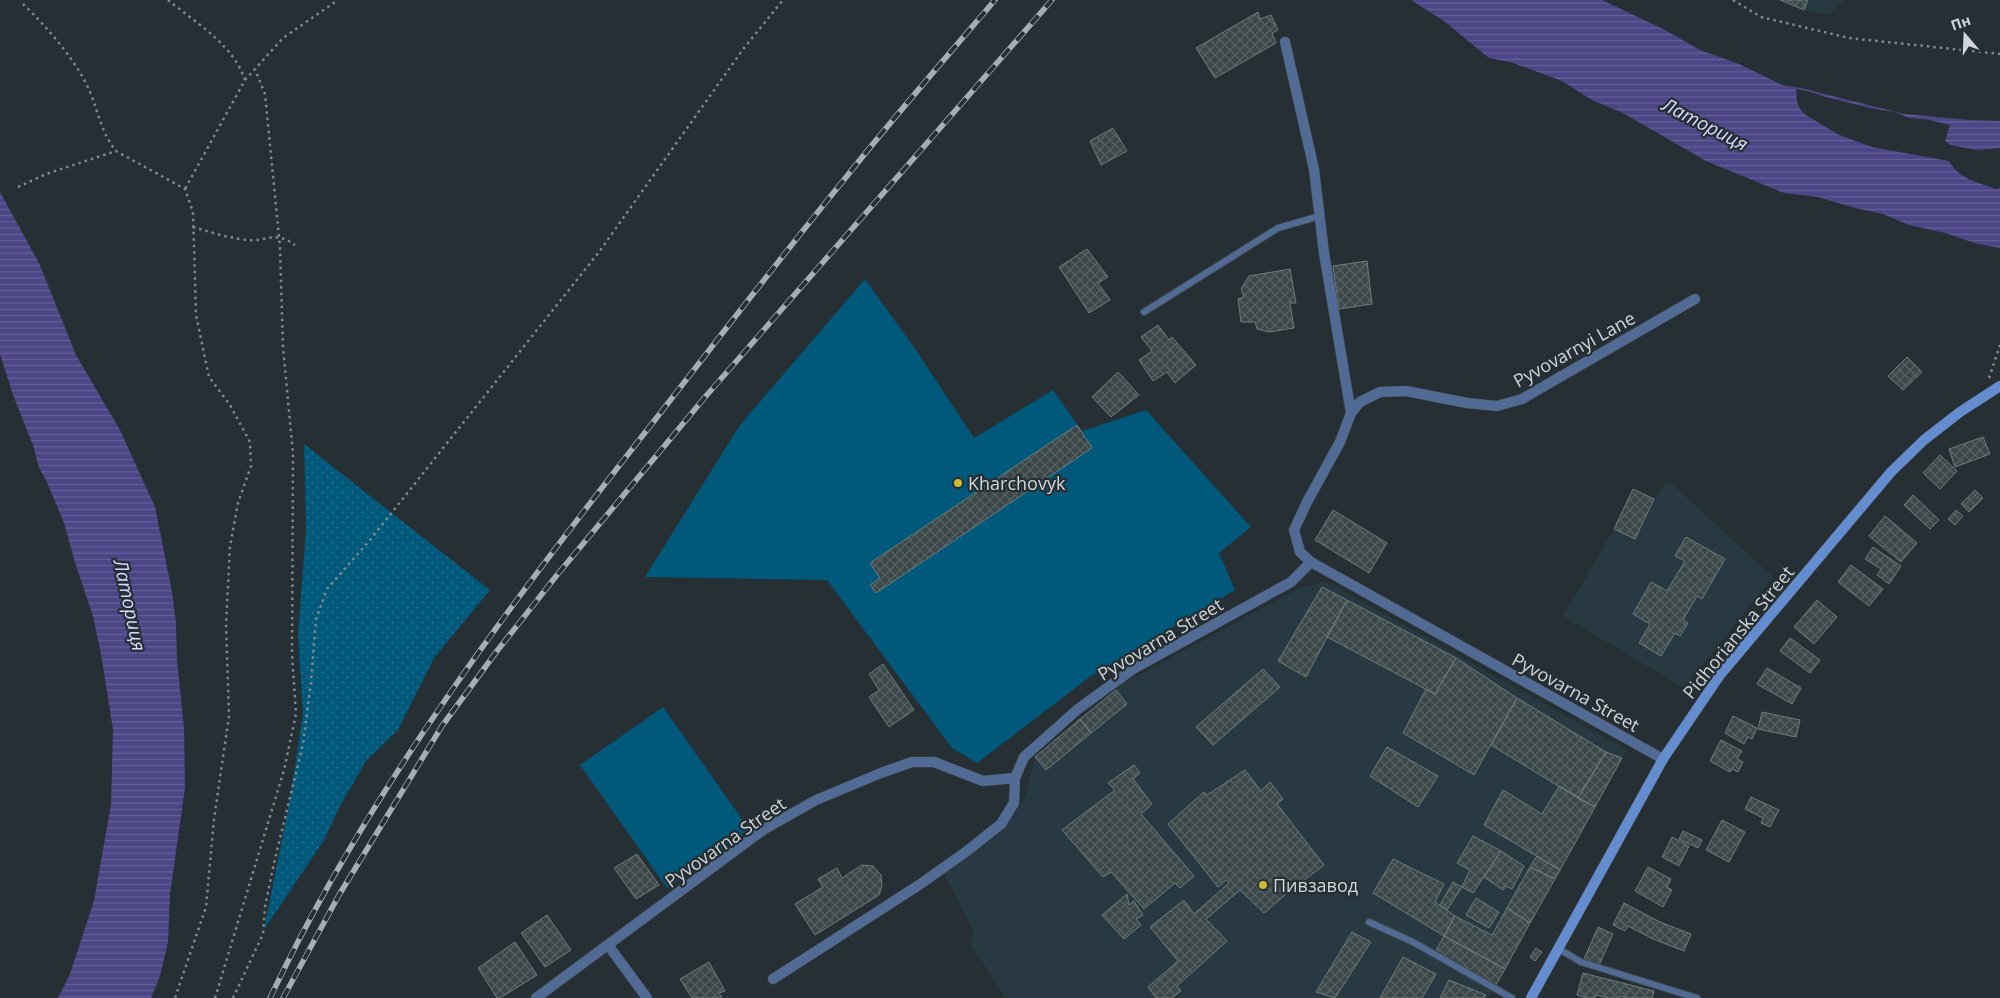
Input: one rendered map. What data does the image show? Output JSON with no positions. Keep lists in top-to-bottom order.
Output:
{
  "streets": {
    "main road": ["Pidhorianska Street"],
    "street": ["Pyvovarnyi Lane", "Pyvovarna Street"]
  },
  "crossings": [
    ["Pyvovarnyi Lane", "Pyvovarna Street"],
    ["Pidhorianska Street", "Pyvovarna Street"]
  ],
  "water": ["Латориця"],
  "places": ["Kharchovyk", "Пивзавод"],
  "north": "top"
}
